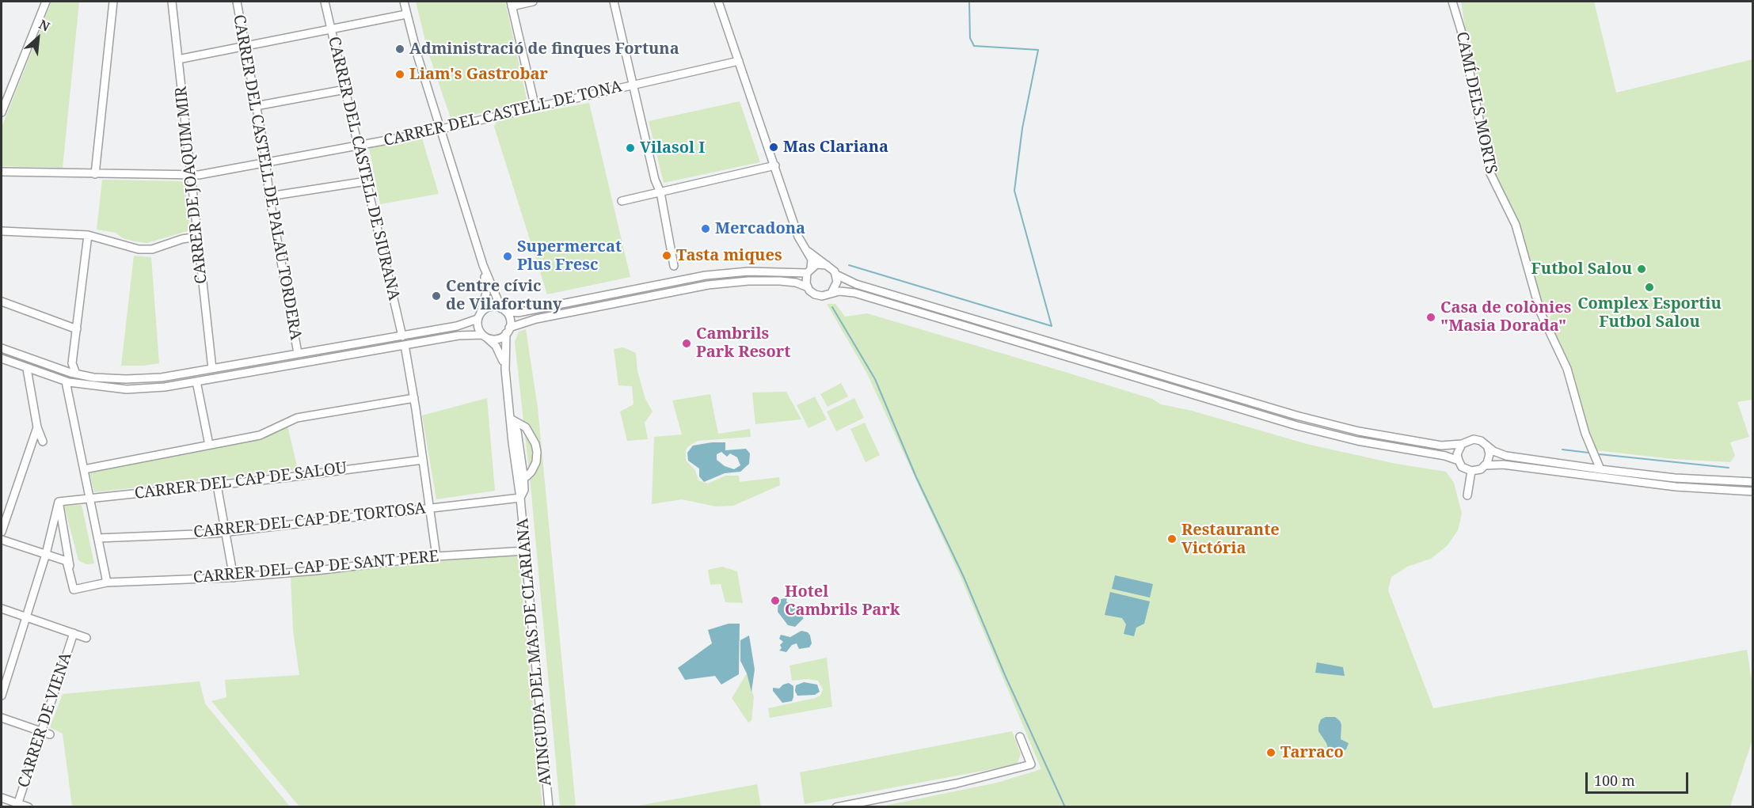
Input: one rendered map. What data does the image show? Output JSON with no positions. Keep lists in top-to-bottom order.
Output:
{
  "streets": {
    "street": [
      "CAMÍ DELS MORTS",
      "CARRER DEL CASTELL DE TONA",
      "CARRER DEL CASTELL DE SIURANA",
      "CARRER DEL CASTELL DE PALAU TORDERA",
      "CARRER DE JOAQUIM MIR",
      "CARRER DEL CAP DE SALOU",
      "CARRER DEL CAP DE TORTOSA",
      "CARRER DEL CAP DE SANT PERE",
      "AVINGUDA DEL MAS DE CLARIANA",
      "CARRER DE VIENA"
    ]
  },
  "crossings": [
    ["CARRER DEL CASTELL DE TONA", "CARRER DEL CASTELL DE SIURANA"],
    ["CARRER DEL CASTELL DE TONA", "CARRER DEL CASTELL DE PALAU TORDERA"],
    ["CARRER DEL CASTELL DE TONA", "CARRER DE JOAQUIM MIR"],
    ["CARRER DEL CAP DE TORTOSA", "AVINGUDA DEL MAS DE CLARIANA"],
    ["CARRER DEL CAP DE SANT PERE", "AVINGUDA DEL MAS DE CLARIANA"]
  ],
  "places": [
    "Administració de finques Fortuna",
    "Liam's Gastrobar",
    "Mas Clariana",
    "Vilasol I",
    "Mercadona",
    "Tasta miques",
    "Supermercat Plus Fresc",
    "Futbol Salou",
    "Complex Esportiu Futbol Salou",
    "Centre cívic de Vilafortuny",
    "Casa de colònies \"Masia Dorada\"",
    "Cambrils Park Resort",
    "Restaurante Victória",
    "Hotel Cambrils Park",
    "Tarraco"
  ],
  "scale_bar": "100 m",
  "north": "top right"
}
